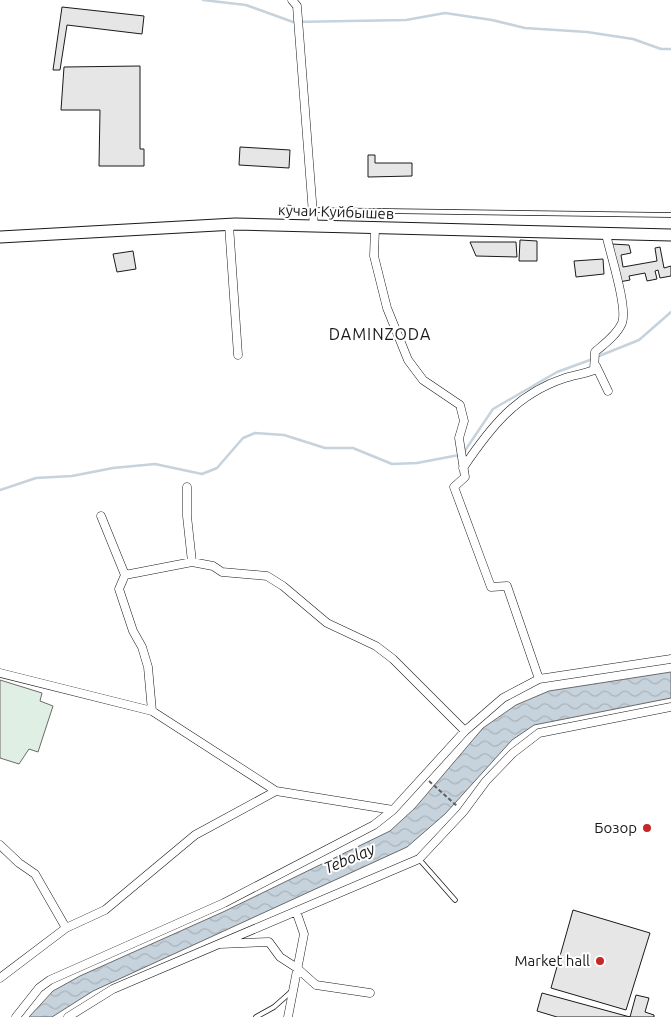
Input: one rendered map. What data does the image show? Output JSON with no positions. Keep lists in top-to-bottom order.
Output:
{
  "streets": {
    "main road": ["кӯчаи Куйбышев"]
  },
  "districts": ["DAMINZODA"],
  "water": ["Tebolay"],
  "places": ["Бозор", "Market hall"]
}
